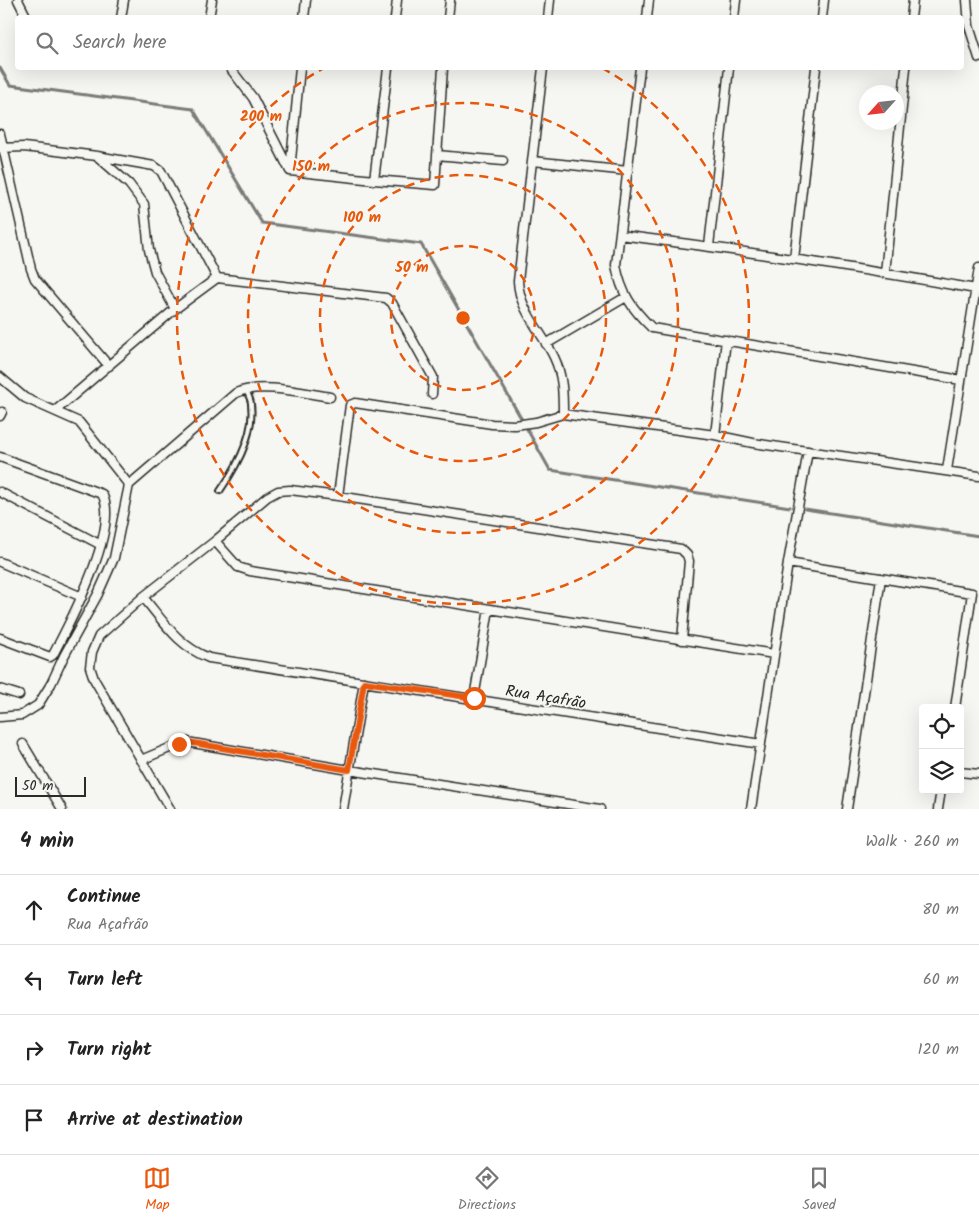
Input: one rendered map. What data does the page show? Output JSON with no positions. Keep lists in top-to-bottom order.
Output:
{
  "streets": {
    "street": ["Rua Açafrão"]
  },
  "scale_bar": "50 m",
  "north": "bottom left",
  "page": {
    "search": "Search here",
    "scale": "50 m",
    "heading": ["4 min", "Walk · 260 m"],
    "list": [
      ["Continue", "Rua Açafrão", "80 m"],
      ["Turn left", "60 m"],
      ["Turn right", "120 m"],
      "Arrive at destination"
    ],
    "nav": ["Map", "Directions", "Saved"]
  },
  "rings": [
    "200 m",
    "150 m",
    "100 m",
    "50 m"
  ]
}
